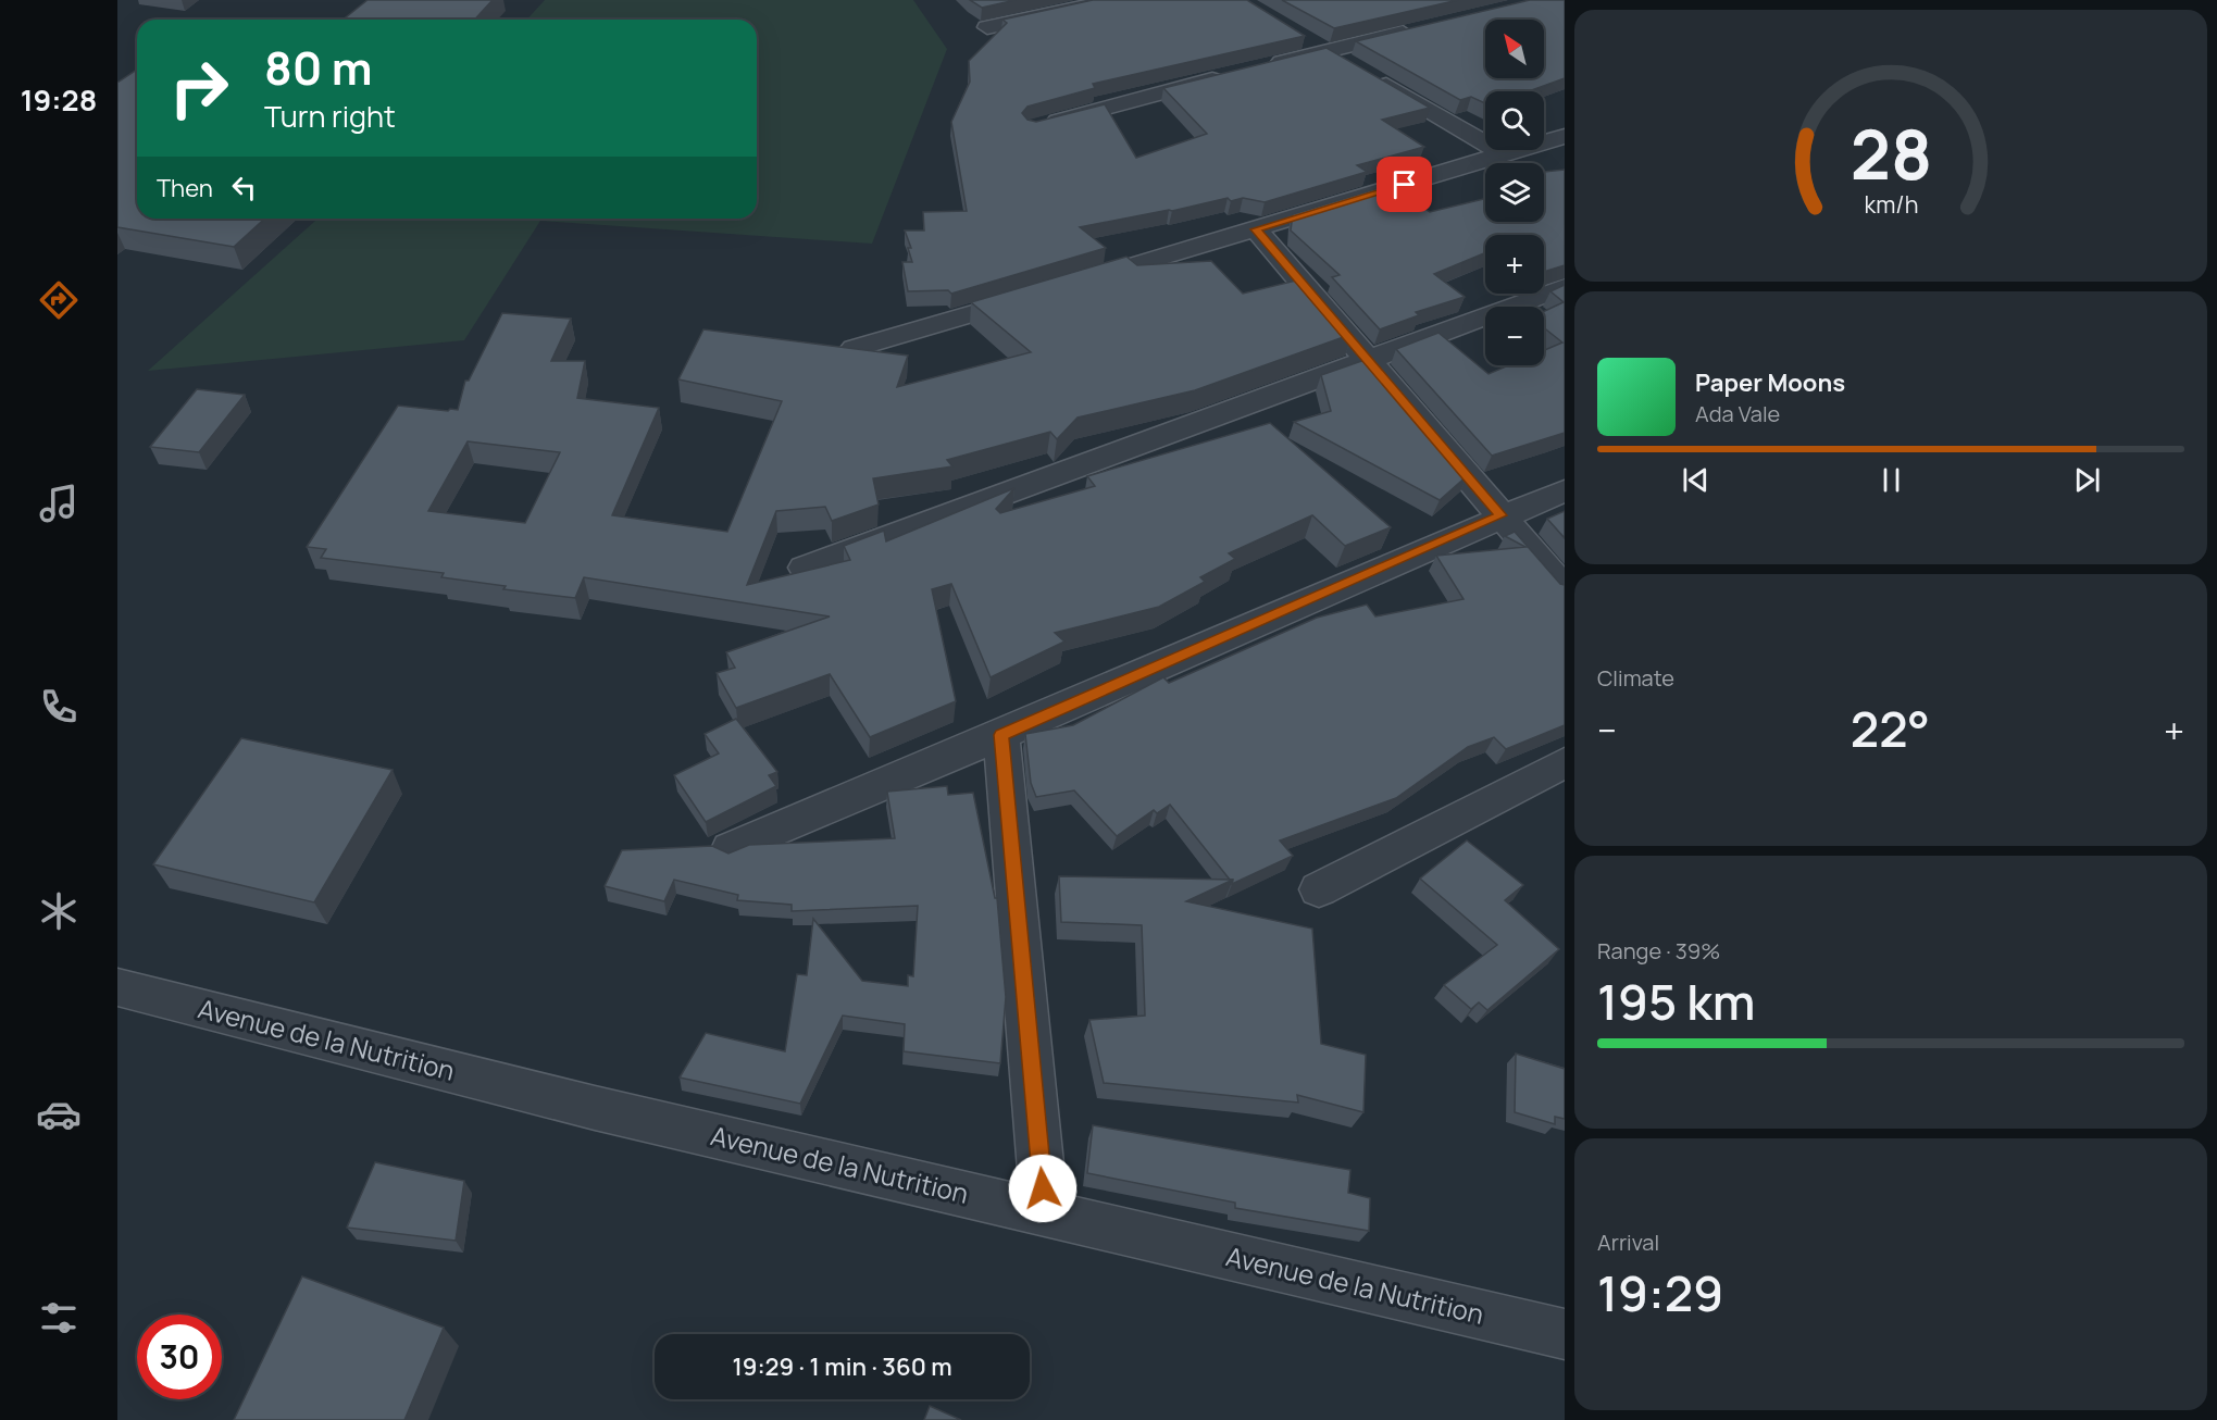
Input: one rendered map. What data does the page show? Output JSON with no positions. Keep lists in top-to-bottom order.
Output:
{
  "streets": {
    "street": ["Avenue de la Nutrition"]
  },
  "north": "top left",
  "page": {
    "tabs": "19:28",
    "map_buttons": ["+", "−"],
    "turn": ["80 m", "Turn right"],
    "then": "Then",
    "song": ["Paper Moons", "Ada Vale"],
    "tile": [
      "Climate",
      ["Range · 39%", "195 km"],
      ["Arrival", "19:29"]
    ],
    "heat": ["−", "22°", "+"],
    "limit": "30",
    "trip": "19:29 · 1 min · 360 m",
    "gauge": ["28", "km/h"]
  }
}
